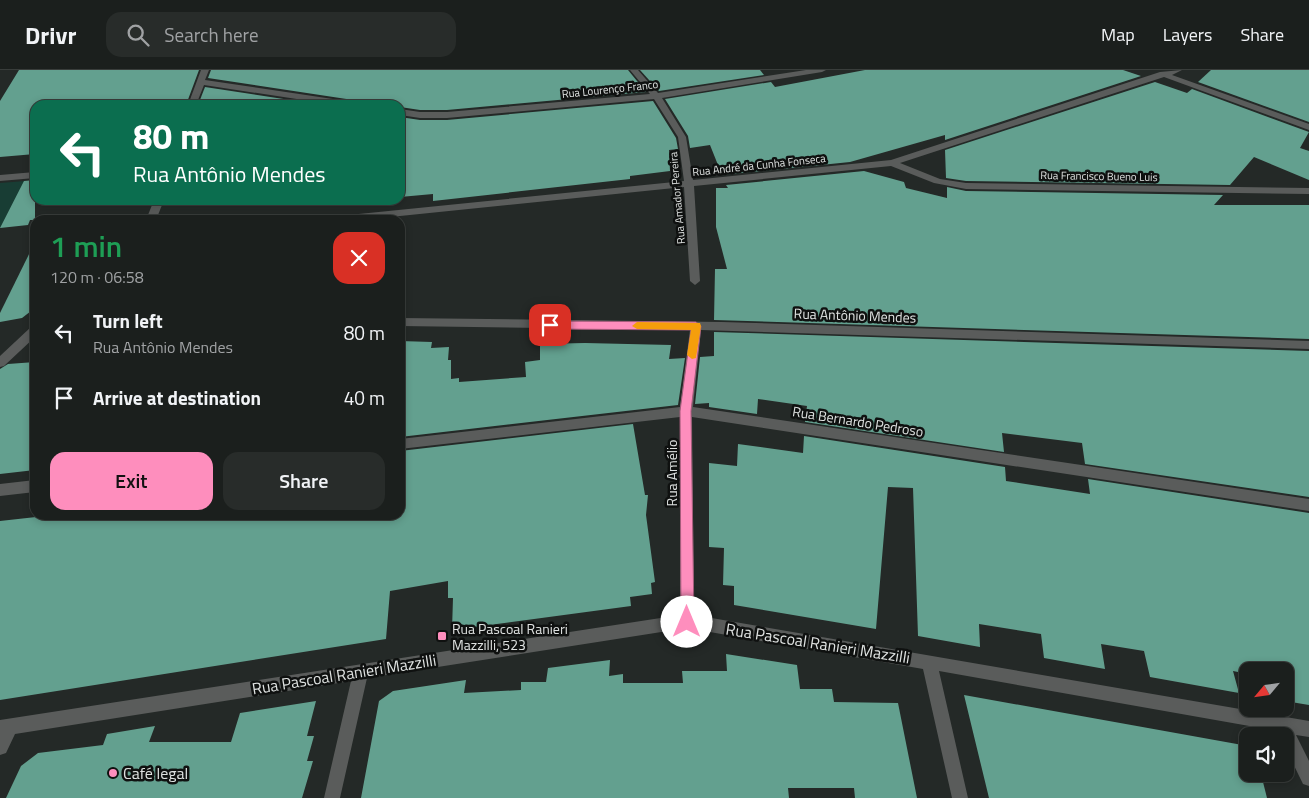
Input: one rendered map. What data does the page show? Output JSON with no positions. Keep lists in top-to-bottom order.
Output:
{
  "streets": {
    "street": [
      "Rua Lourenço Franco",
      "Rua André da Cunha Fonseca",
      "Rua Francisco Bueno Luis",
      "Rua Amador Pereira",
      "Rua Antônio Mendes",
      "Rua Bernardo Pedroso",
      "Rua Amélio",
      "Rua Pascoal Ranieri Mazzilli"
    ]
  },
  "crossings": [
    ["Rua Lourenço Franco", "Rua Amador Pereira"],
    ["Rua André da Cunha Fonseca", "Rua Francisco Bueno Luis"],
    ["Rua André da Cunha Fonseca", "Rua Amador Pereira"],
    ["Rua Antônio Mendes", "Rua Amélio"],
    ["Rua Bernardo Pedroso", "Rua Amélio"],
    ["Rua Amélio", "Rua Pascoal Ranieri Mazzilli"]
  ],
  "places": {
    "transit": ["Rua Pascoal Ranieri Mazzilli, 523"],
    "other": ["Café legal"]
  },
  "north": "bottom left",
  "page": {
    "header": "Drivr",
    "search": "Search here",
    "nav": ["Map", "Layers", "Share"],
    "turn": ["80 m", "Rua Antônio Mendes"],
    "heading": ["1 min", "120 m · 06:58"],
    "list": [
      {
        "name": "Turn left",
        "note": "Rua Antônio Mendes",
        "value": "80 m"
      },
      {
        "name": "Arrive at destination",
        "value": "40 m"
      }
    ],
    "buttons": ["Exit", "Share"]
  }
}
